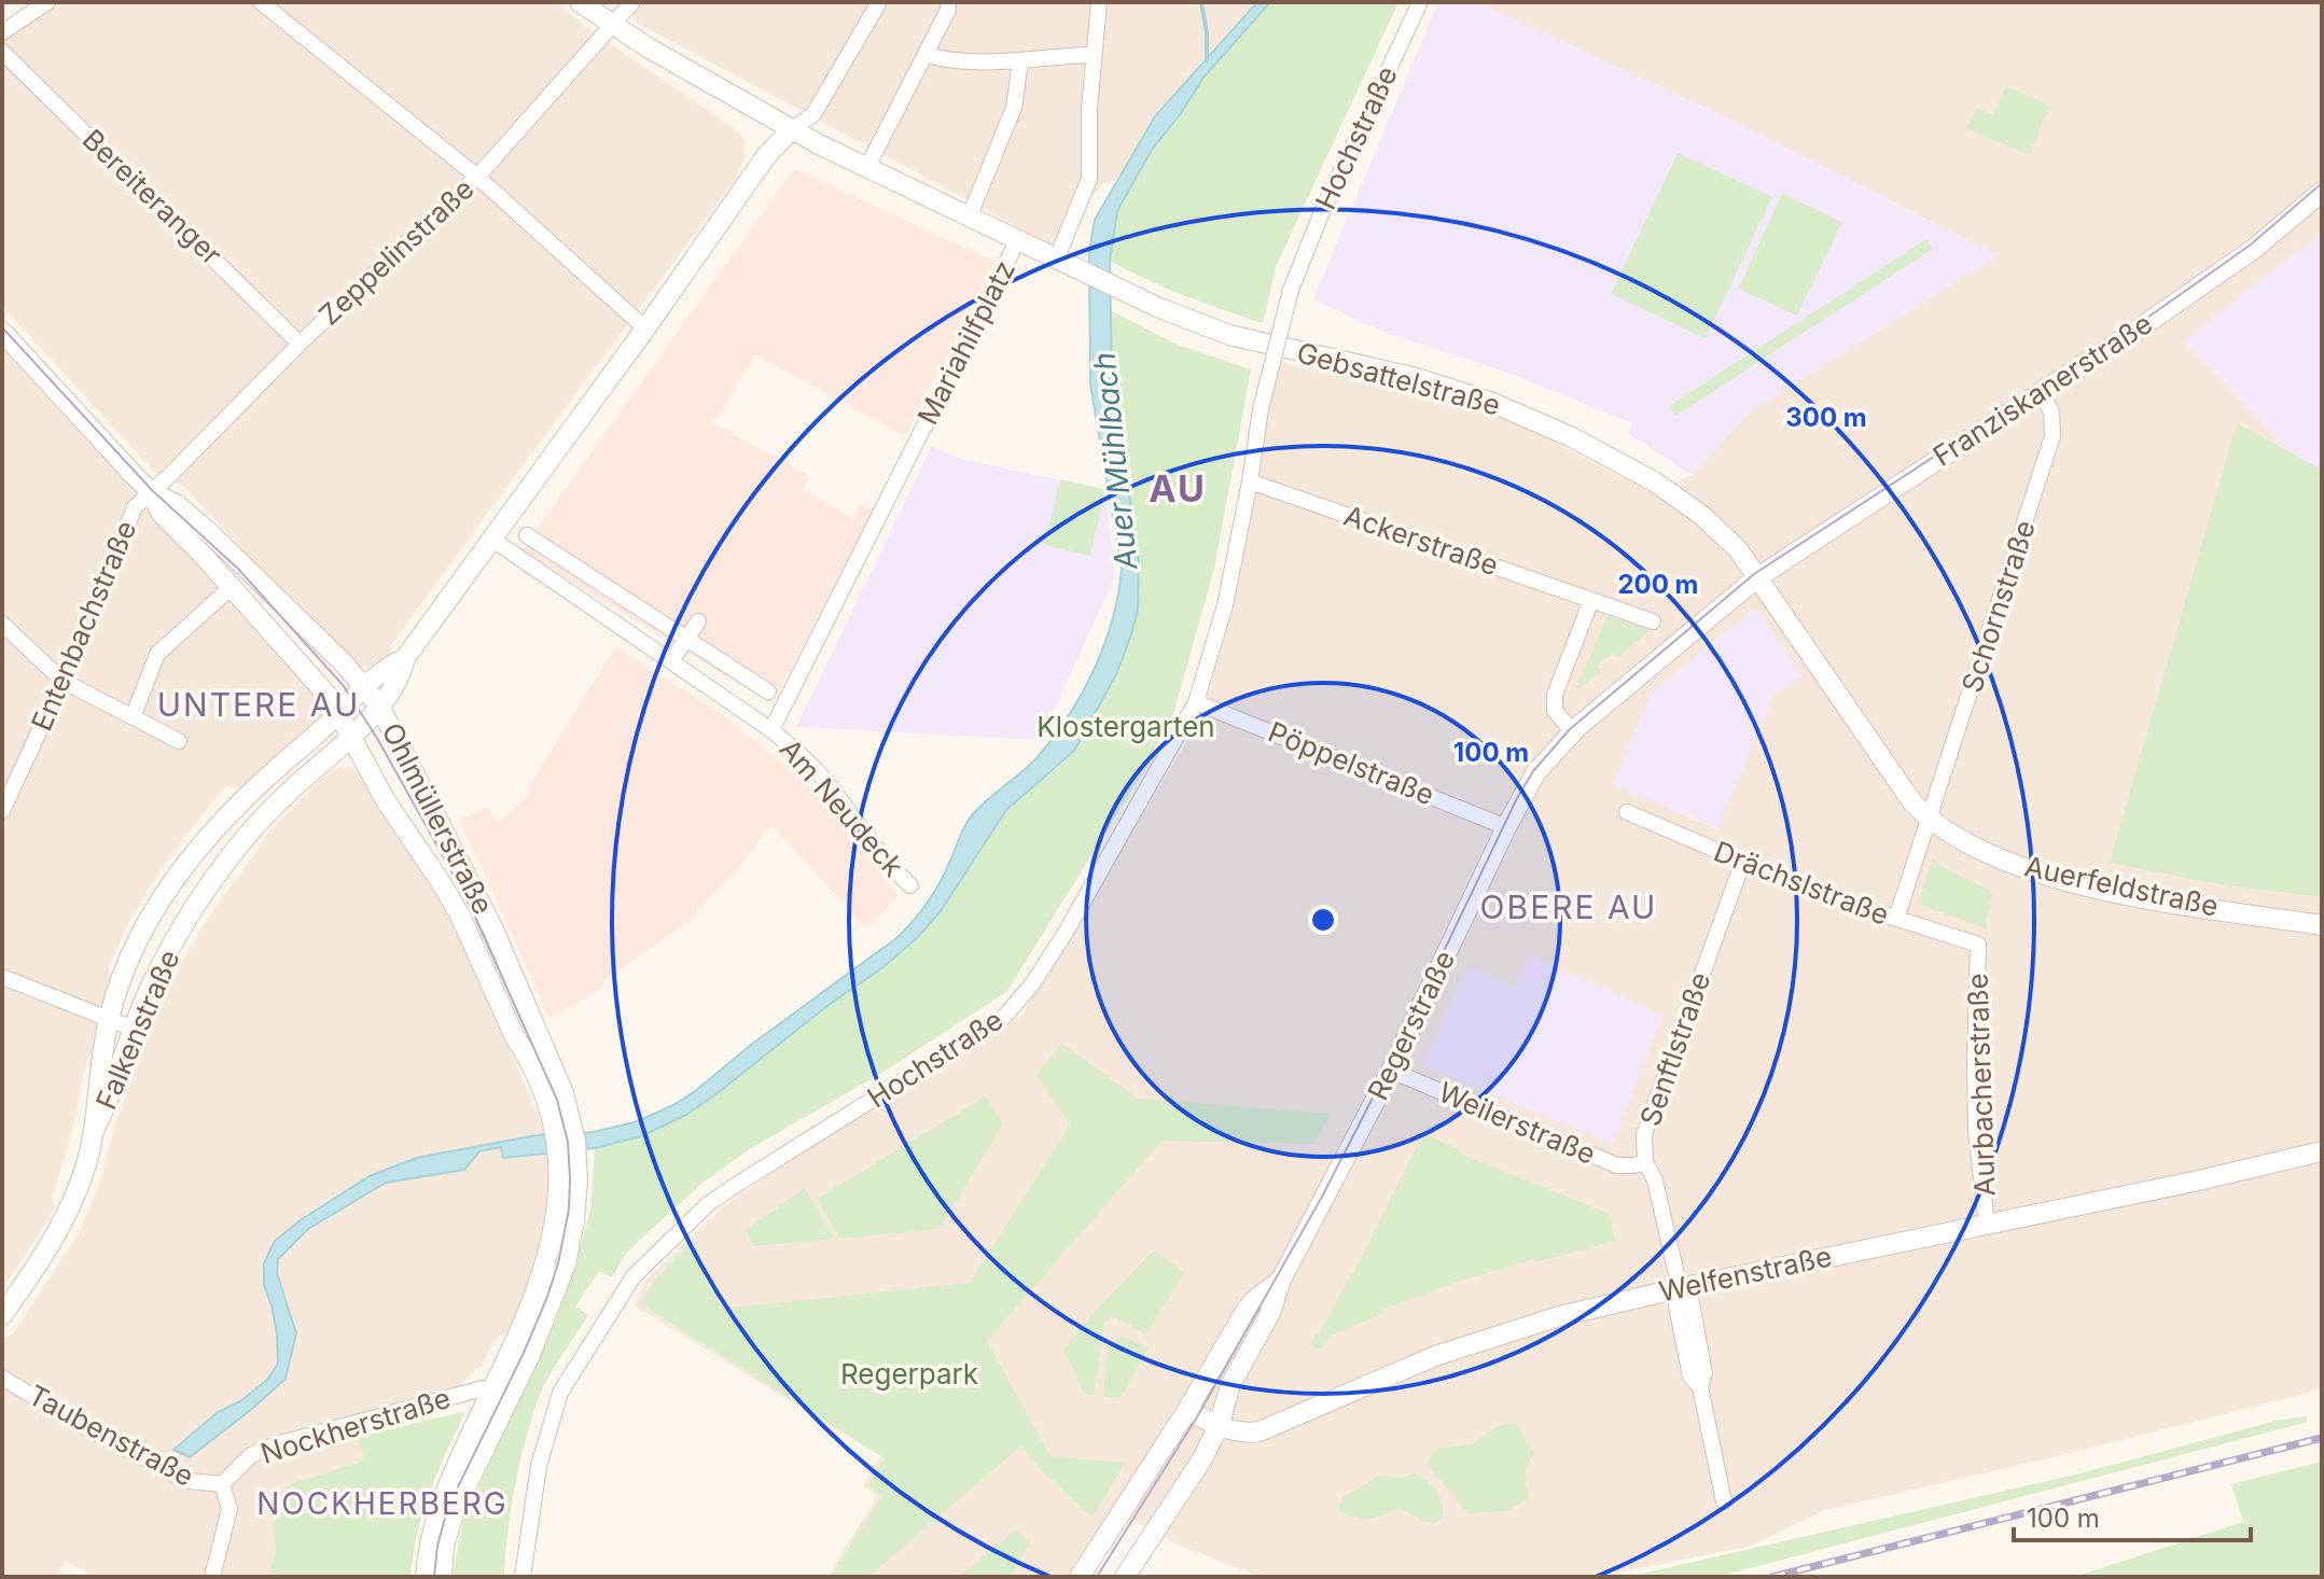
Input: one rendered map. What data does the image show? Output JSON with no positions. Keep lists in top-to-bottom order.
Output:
{
  "streets": {
    "street": [
      "Hochstraße",
      "Bereiteranger",
      "Zeppelinstraße",
      "Mariahilfplatz",
      "Gebsattelstraße",
      "Franziskanerstraße",
      "Ackerstraße",
      "Schornstraße",
      "Entenbachstraße",
      "Pöppelstraße",
      "Am Neudeck",
      "Ohlmüllerstraße",
      "Drächslstraße",
      "Auerfeldstraße",
      "Regerstraße",
      "Falkenstraße",
      "Senftlstraße",
      "Aurbacherstraße",
      "Weilerstraße",
      "Welfenstraße",
      "Nockherstraße",
      "Taubenstraße"
    ]
  },
  "crossings": [
    ["Hochstraße", "Ackerstraße"],
    ["Hochstraße", "Pöppelstraße"],
    ["Bereiteranger", "Zeppelinstraße"],
    ["Zeppelinstraße", "Mariahilfplatz"],
    ["Zeppelinstraße", "Entenbachstraße"],
    ["Zeppelinstraße", "Ohlmüllerstraße"],
    ["Mariahilfplatz", "Gebsattelstraße"],
    ["Mariahilfplatz", "Am Neudeck"],
    ["Gebsattelstraße", "Franziskanerstraße"],
    ["Gebsattelstraße", "Schornstraße"],
    ["Gebsattelstraße", "Auerfeldstraße"],
    ["Franziskanerstraße", "Schornstraße"],
    ["Franziskanerstraße", "Regerstraße"],
    ["Schornstraße", "Drächslstraße"],
    ["Schornstraße", "Auerfeldstraße"],
    ["Entenbachstraße", "Ohlmüllerstraße"],
    ["Pöppelstraße", "Regerstraße"],
    ["Ohlmüllerstraße", "Falkenstraße"],
    ["Ohlmüllerstraße", "Nockherstraße"],
    ["Drächslstraße", "Senftlstraße"],
    ["Drächslstraße", "Aurbacherstraße"],
    ["Regerstraße", "Weilerstraße"],
    ["Regerstraße", "Welfenstraße"],
    ["Senftlstraße", "Weilerstraße"],
    ["Senftlstraße", "Welfenstraße"],
    ["Aurbacherstraße", "Welfenstraße"],
    ["Nockherstraße", "Taubenstraße"]
  ],
  "districts": [
    "AU",
    "UNTERE AU",
    "OBERE AU",
    "NOCKHERBERG"
  ],
  "water": ["Auer Mühlbach"],
  "parks": ["Klostergarten", "Regerpark"],
  "scale_bar": "100 m",
  "rings": ["300 m", "200 m", "100 m"]
}
